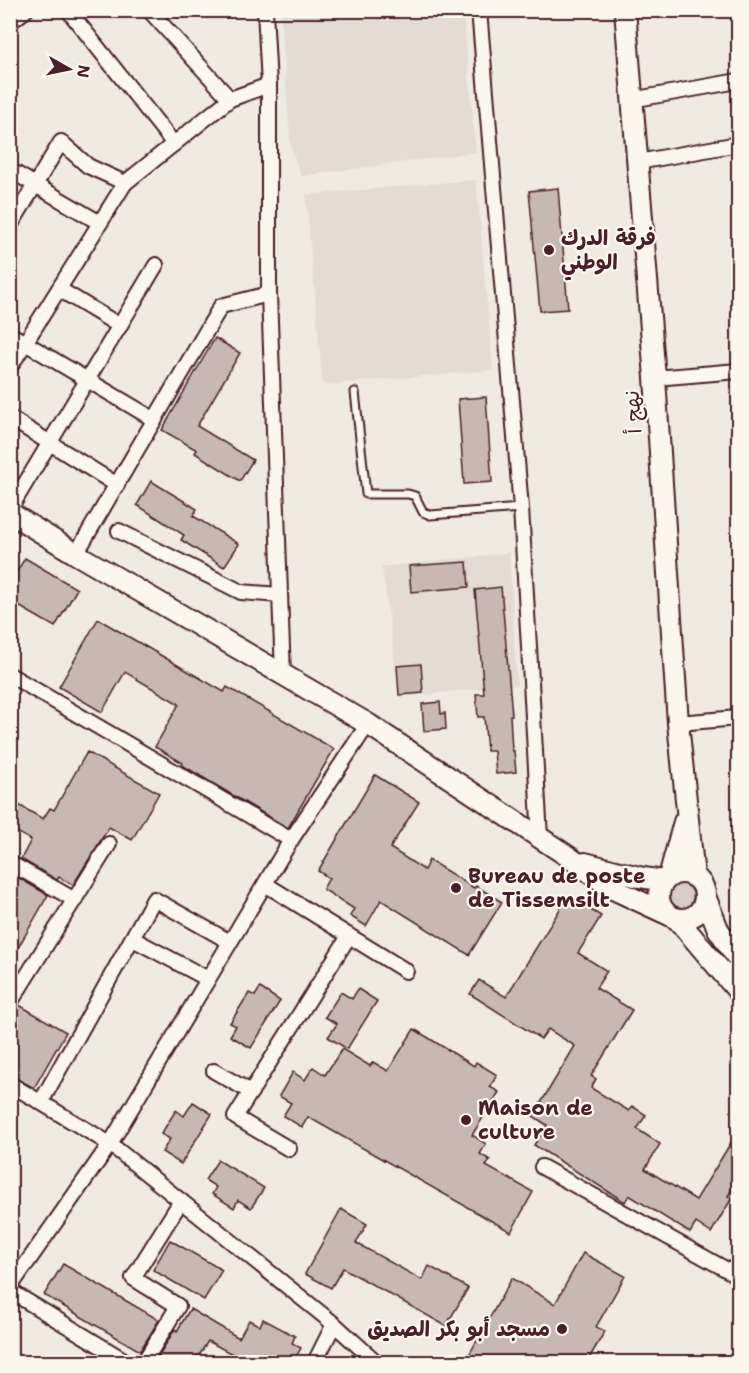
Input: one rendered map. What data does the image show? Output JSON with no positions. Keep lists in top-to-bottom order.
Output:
{
  "streets": {
    "main road": ["نهج أ"]
  },
  "places": [
    "فرقة الدرك الوطني",
    "Bureau de poste de Tissemsilt",
    "Maison de culture",
    "مسجد أبو بكر الصديق"
  ],
  "north": "right"
}
